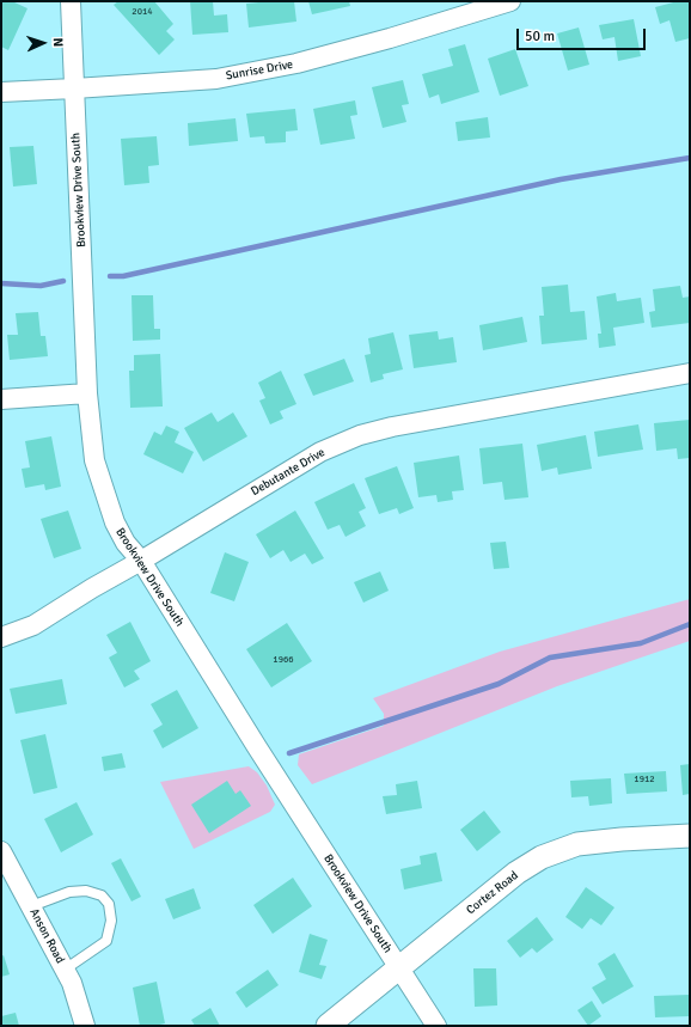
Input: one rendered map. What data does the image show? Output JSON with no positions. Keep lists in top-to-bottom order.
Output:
{
  "streets": {
    "street": [
      "Sunrise Drive",
      "Brookview Drive South",
      "Debutante Drive",
      "Cortez Road",
      "Anson Road"
    ]
  },
  "crossings": [
    ["Sunrise Drive", "Brookview Drive South"],
    ["Brookview Drive South", "Debutante Drive"],
    ["Brookview Drive South", "Cortez Road"]
  ],
  "house_numbers": ["2014", "1966", "1912"],
  "scale_bar": "50 m",
  "north": "right"
}
